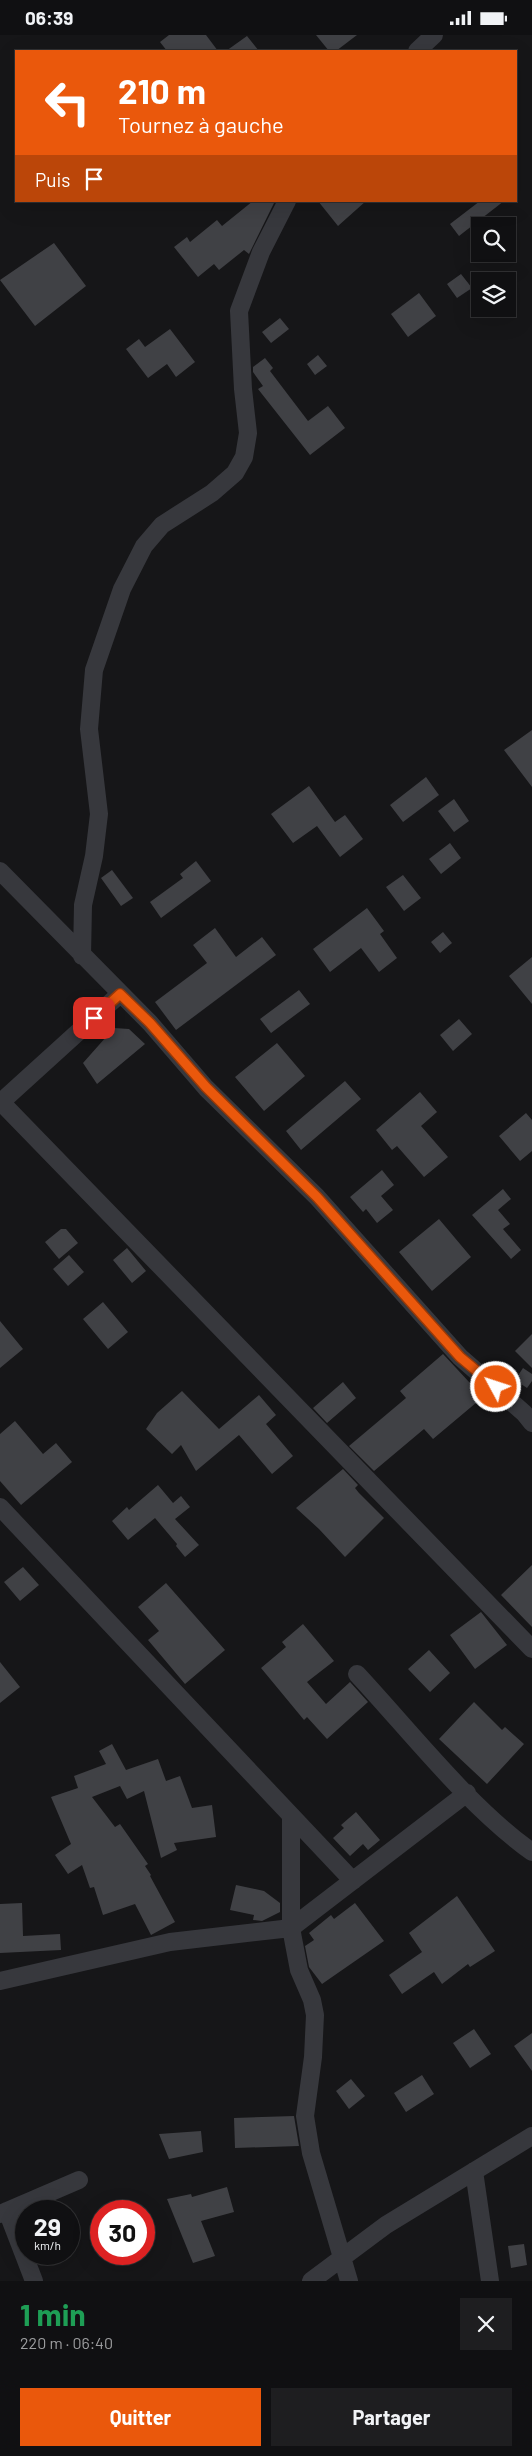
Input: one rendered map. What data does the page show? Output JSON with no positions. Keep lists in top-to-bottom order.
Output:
{
  "page": {
    "status": "06:39",
    "turn": ["210 m", "Tournez à gauche"],
    "then": "Puis",
    "speed": "29 km/h",
    "limit": "30",
    "heading": ["1 min", "220 m · 06:40"],
    "buttons": ["Quitter", "Partager"]
  }
}
